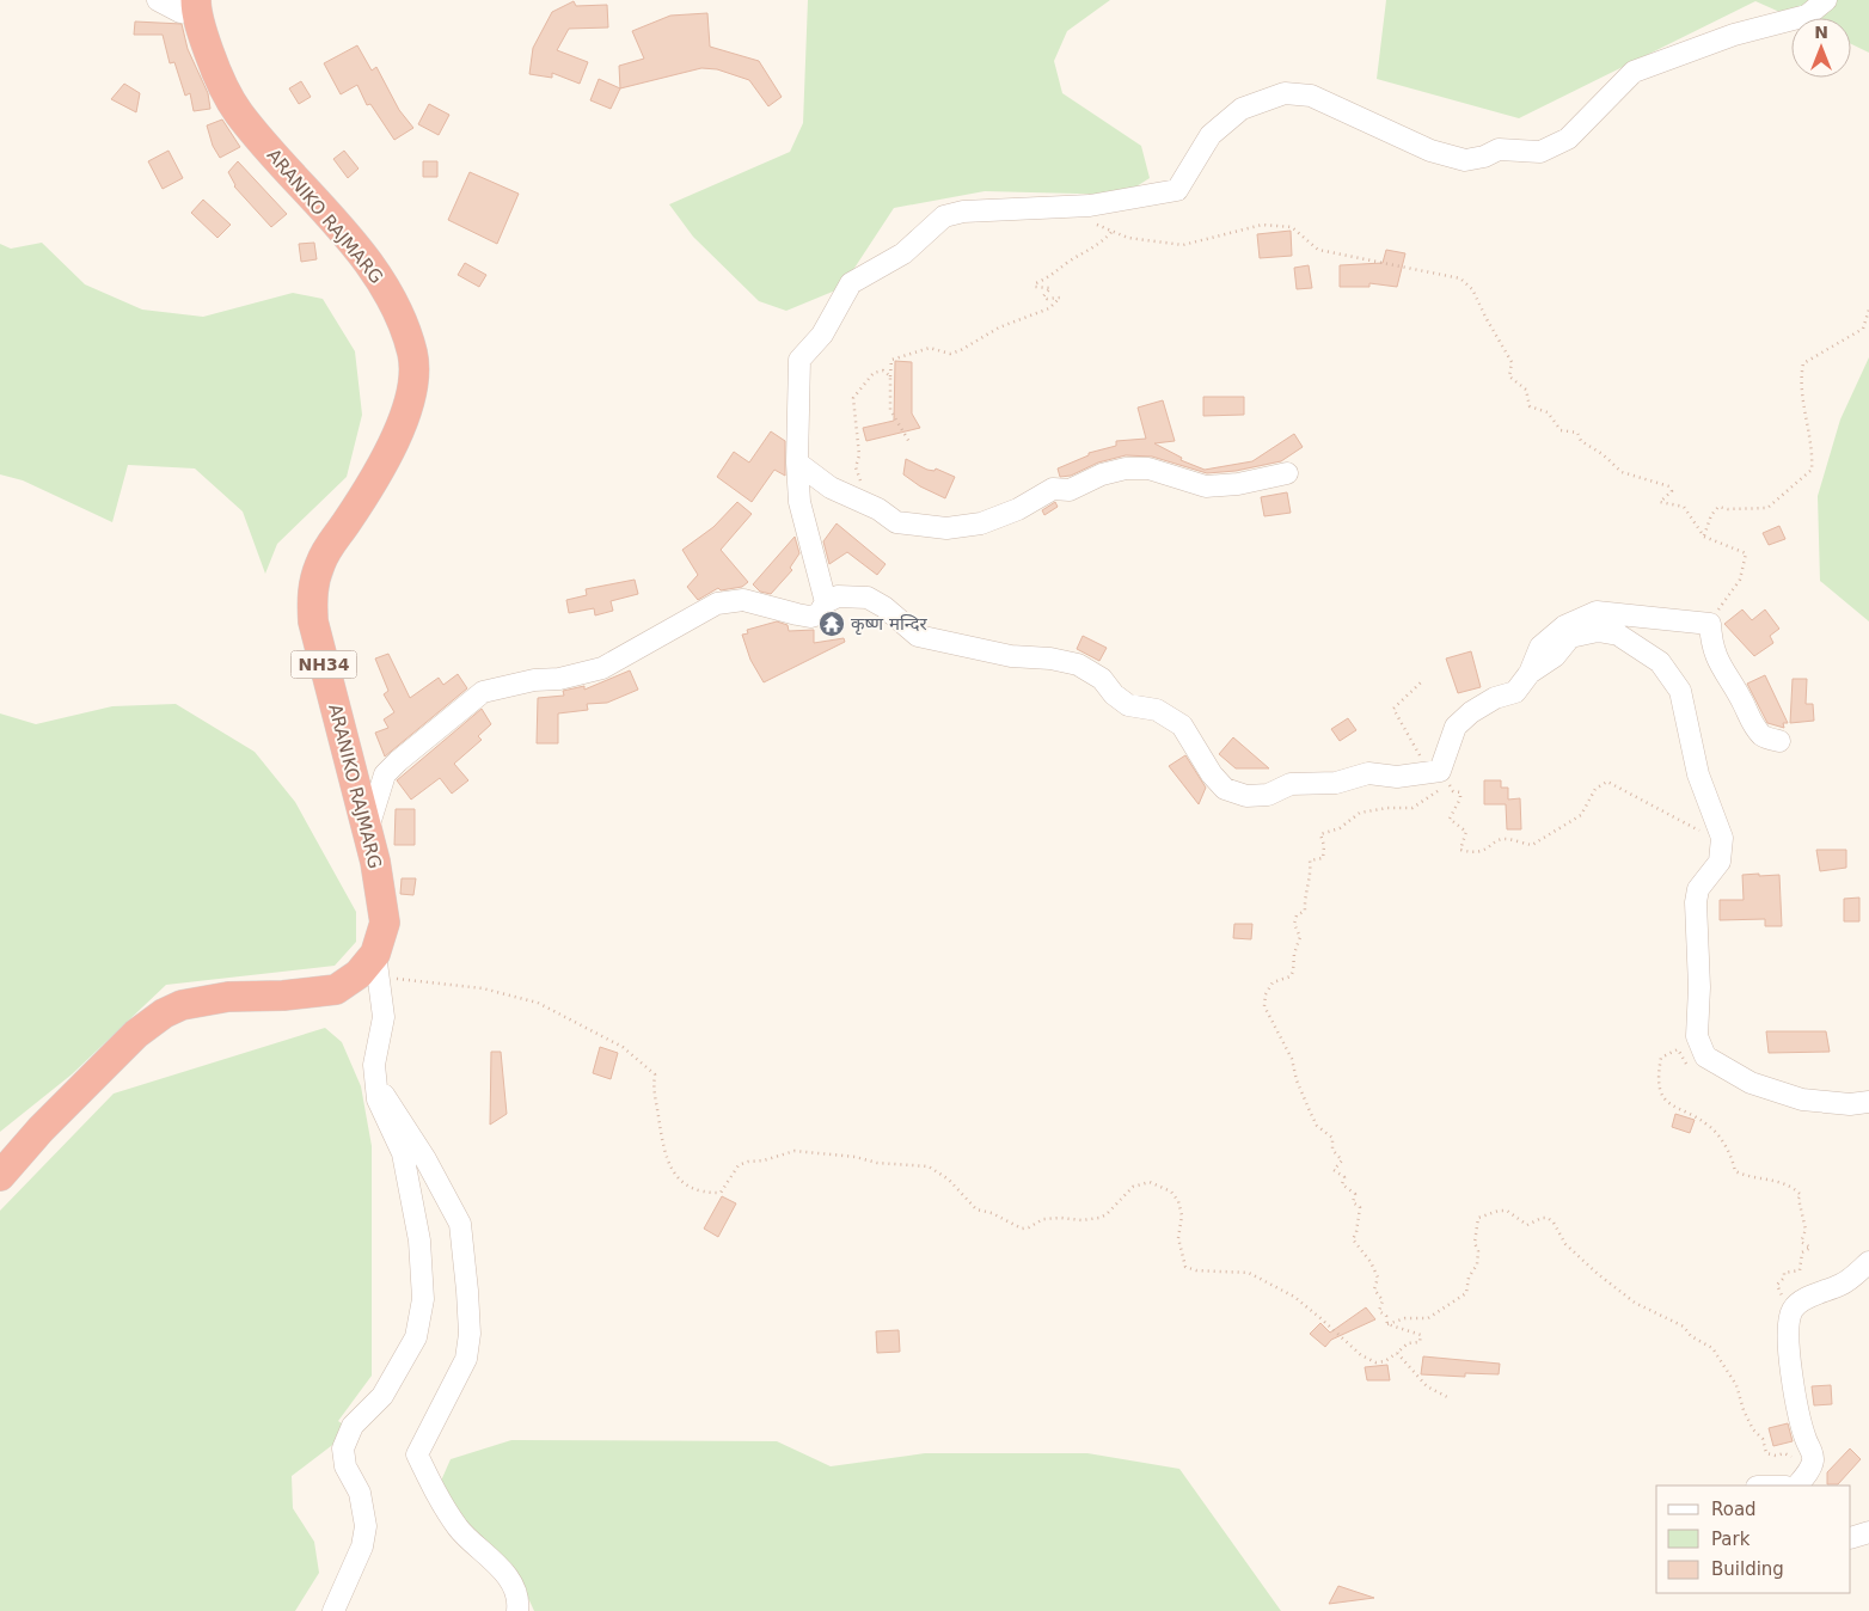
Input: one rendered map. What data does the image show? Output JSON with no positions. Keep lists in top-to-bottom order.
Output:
{
  "streets": {
    "highway": ["ARANIKO RAJMARG", "NH34"]
  },
  "places": {
    "temple": ["कृष्ण मन्दिर"]
  },
  "legend": ["Road", "Park", "Building"],
  "north": "top"
}
